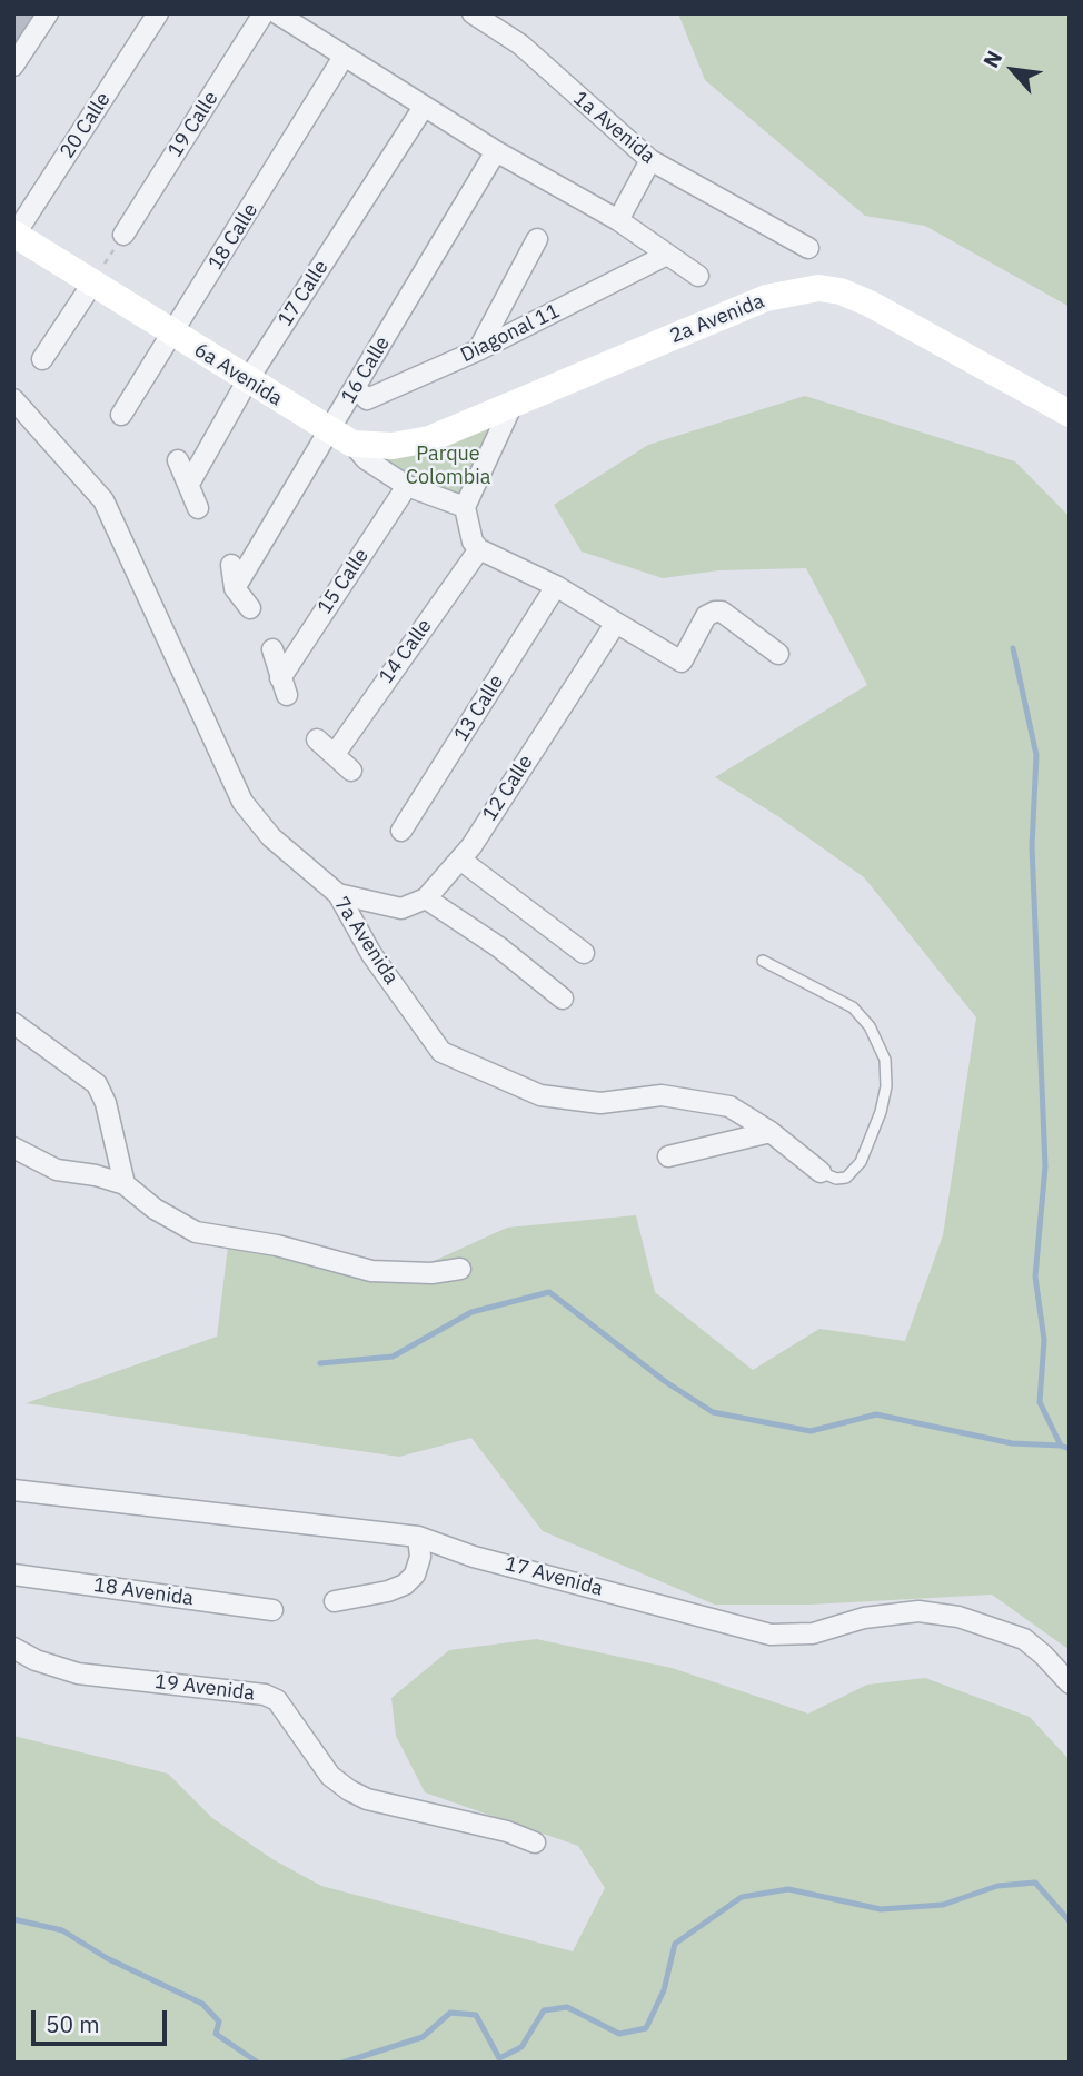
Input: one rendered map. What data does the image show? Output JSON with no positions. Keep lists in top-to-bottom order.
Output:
{
  "streets": {
    "main road": ["2a Avenida", "6a Avenida"],
    "street": [
      "19 Calle",
      "20 Calle",
      "1a Avenida",
      "18 Calle",
      "17 Calle",
      "Diagonal 11",
      "16 Calle",
      "15 Calle",
      "14 Calle",
      "13 Calle",
      "12 Calle",
      "7a Avenida",
      "17 Avenida",
      "18 Avenida",
      "19 Avenida"
    ]
  },
  "crossings": [
    ["20 Calle", "6a Avenida"],
    ["18 Calle", "6a Avenida"],
    ["17 Calle", "6a Avenida"],
    ["2a Avenida", "6a Avenida"],
    ["Diagonal 11", "16 Calle"],
    ["16 Calle", "6a Avenida"],
    ["6a Avenida", "15 Calle"]
  ],
  "parks": ["Parque Colombia"],
  "scale_bar": "50 m",
  "north": "top left"
}
